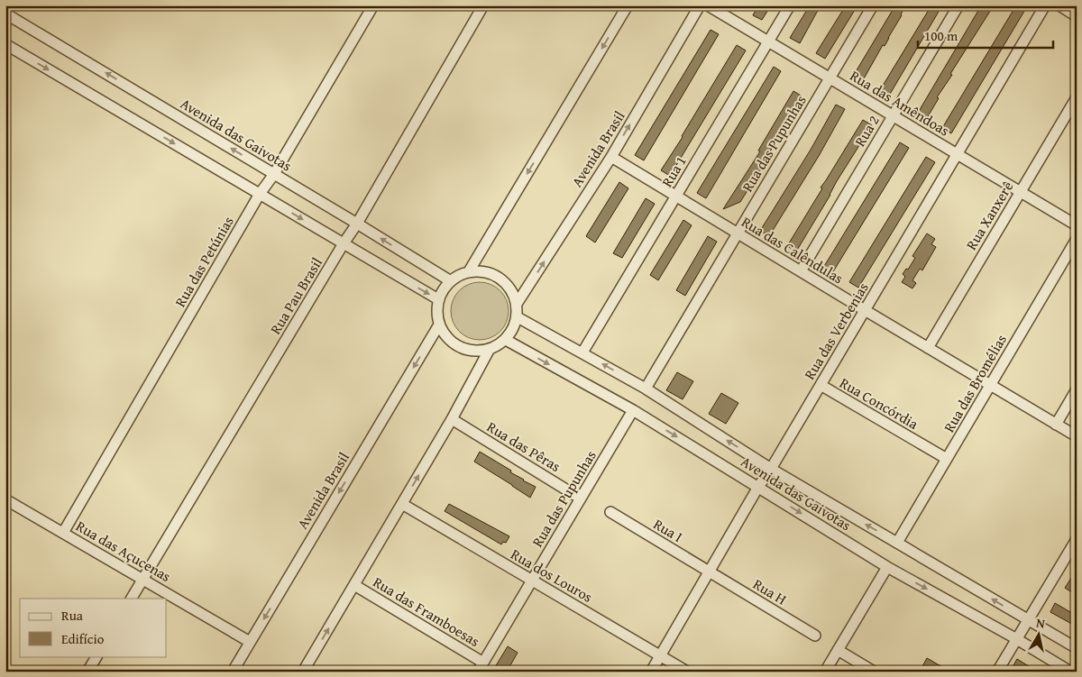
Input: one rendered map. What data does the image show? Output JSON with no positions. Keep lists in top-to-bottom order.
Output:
{
  "streets": {
    "street": [
      "Rua das Amêndoas",
      "Rua 2",
      "Avenida das Gaivotas",
      "Rua das Pupunhas",
      "Avenida Brasil",
      "Rua 1",
      "Rua Xanxerê",
      "Rua das Calêndulas",
      "Rua das Petúnias",
      "Rua Pau Brasil",
      "Rua das Verbenias",
      "Rua das Bromélias",
      "Rua Concórdia",
      "Rua das Pêras",
      "Rua I",
      "Rua das Açucenas",
      "Rua dos Louros",
      "Rua H",
      "Rua das Framboesas"
    ]
  },
  "crossings": [
    ["Rua das Amêndoas", "Rua 2"],
    ["Rua das Amêndoas", "Rua das Pupunhas"],
    ["Rua das Amêndoas", "Rua 1"],
    ["Rua das Amêndoas", "Rua Xanxerê"],
    ["Rua das Amêndoas", "Rua das Verbenias"],
    ["Rua 2", "Rua das Calêndulas"],
    ["Avenida das Gaivotas", "Rua das Pupunhas"],
    ["Avenida das Gaivotas", "Avenida Brasil"],
    ["Avenida das Gaivotas", "Rua 1"],
    ["Avenida das Gaivotas", "Rua das Petúnias"],
    ["Avenida das Gaivotas", "Rua Pau Brasil"],
    ["Avenida das Gaivotas", "Rua das Verbenias"],
    ["Avenida das Gaivotas", "Rua das Bromélias"],
    ["Rua das Pupunhas", "Rua das Calêndulas"],
    ["Rua das Pupunhas", "Rua das Pêras"],
    ["Rua das Pupunhas", "Rua dos Louros"],
    ["Rua das Pupunhas", "Rua das Framboesas"],
    ["Avenida Brasil", "Rua das Calêndulas"],
    ["Avenida Brasil", "Rua das Açucenas"],
    ["Rua 1", "Rua das Calêndulas"],
    ["Rua Xanxerê", "Rua das Calêndulas"],
    ["Rua das Calêndulas", "Rua das Verbenias"],
    ["Rua das Calêndulas", "Rua das Bromélias"],
    ["Rua das Petúnias", "Rua das Açucenas"],
    ["Rua Pau Brasil", "Rua das Açucenas"],
    ["Rua das Verbenias", "Rua Concórdia"],
    ["Rua das Verbenias", "Rua I"],
    ["Rua das Verbenias", "Rua dos Louros"],
    ["Rua das Verbenias", "Rua H"],
    ["Rua das Bromélias", "Rua Concórdia"],
    ["Rua I", "Rua H"]
  ],
  "legend": ["Rua", "Edifício"],
  "scale_bar": "100 m",
  "north": "top"
}
